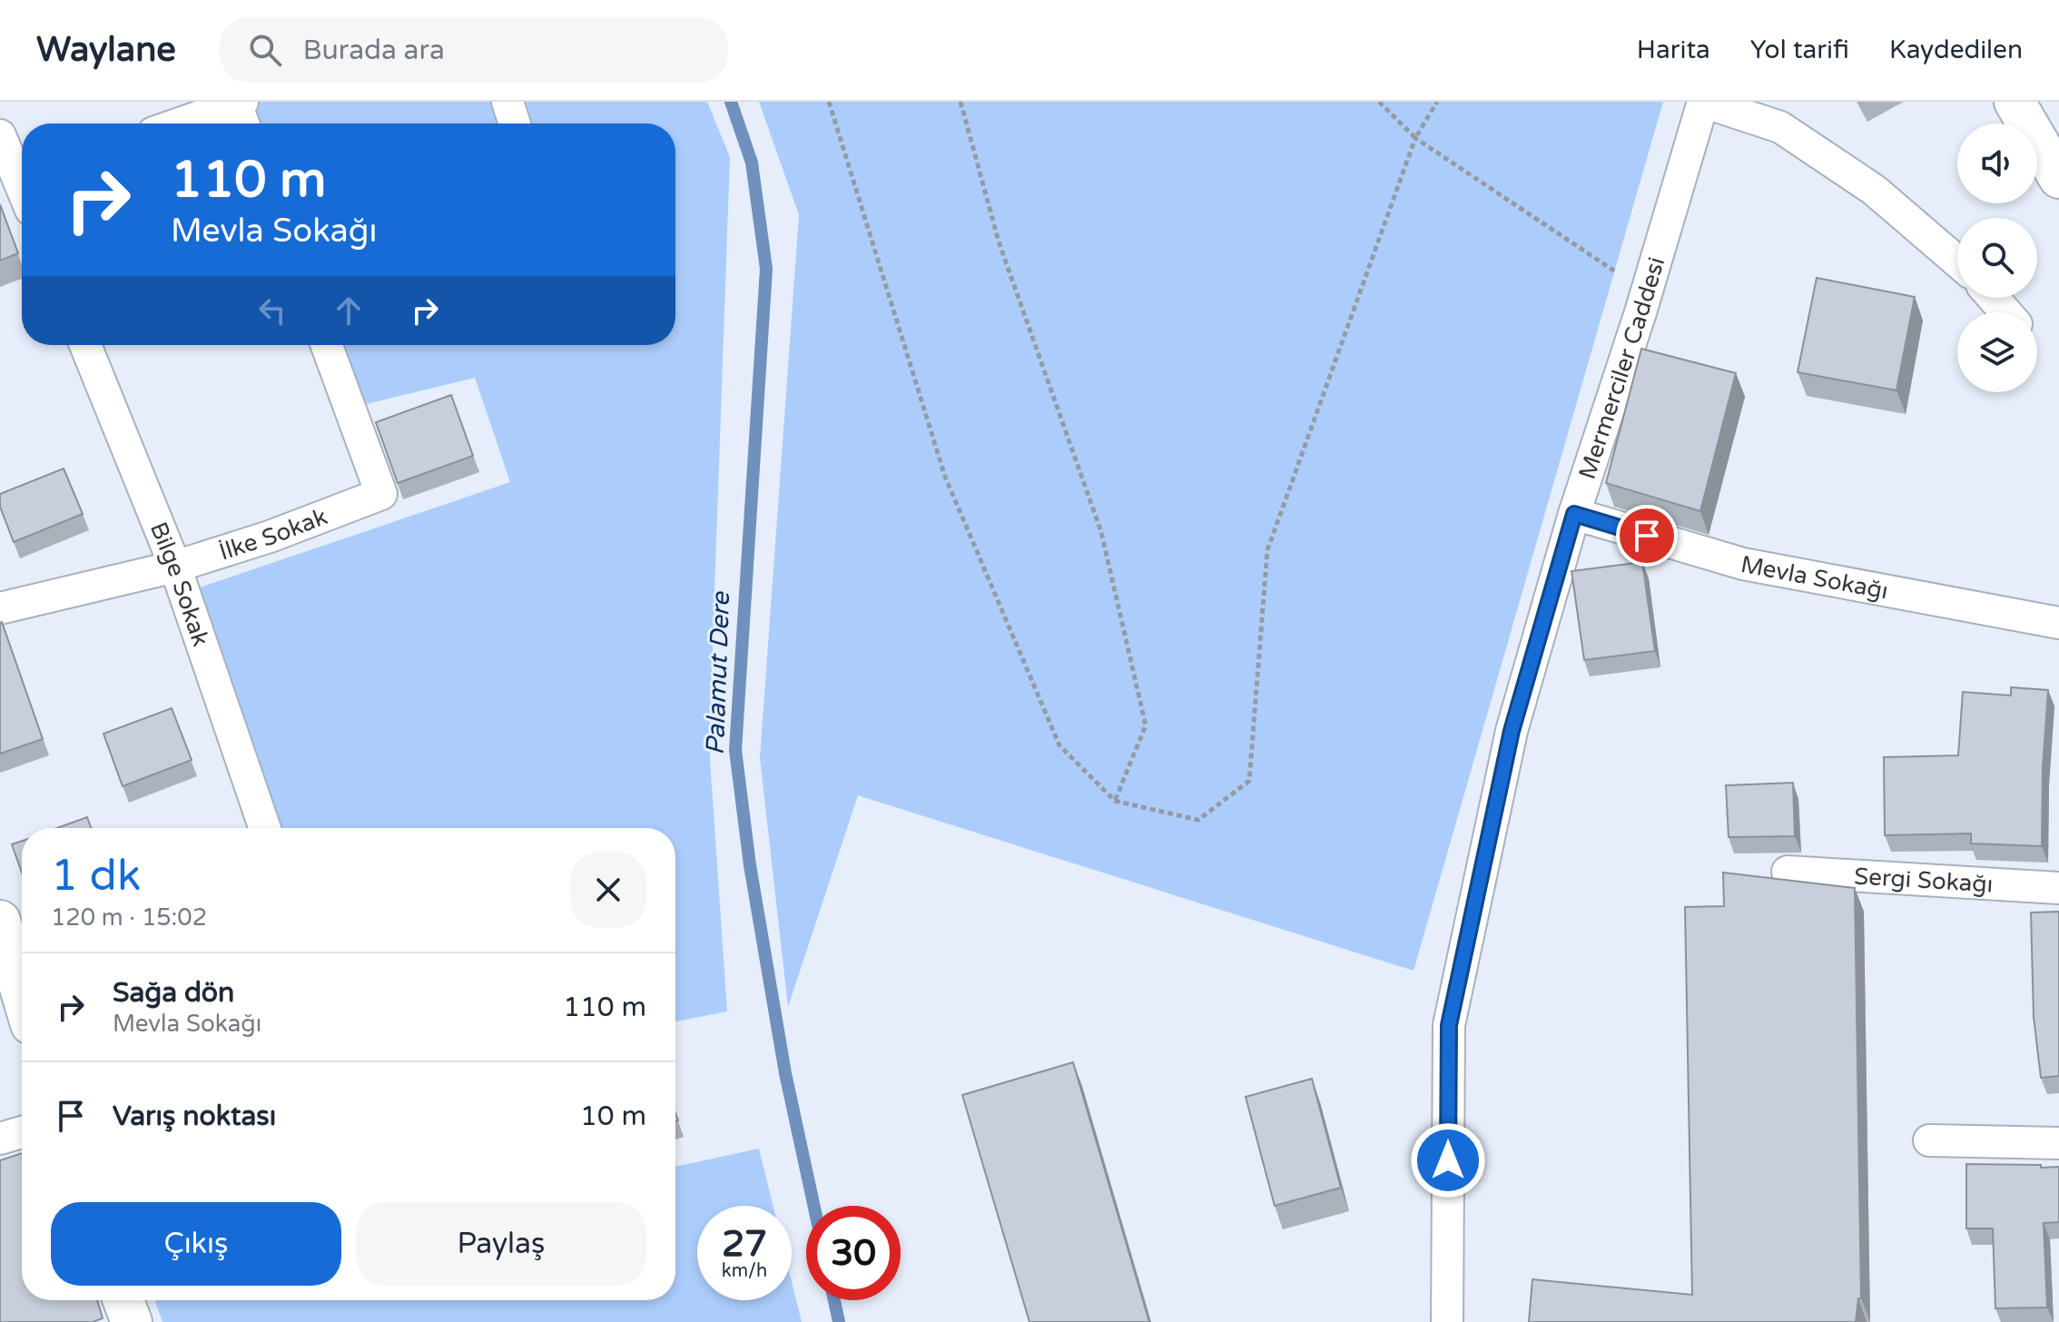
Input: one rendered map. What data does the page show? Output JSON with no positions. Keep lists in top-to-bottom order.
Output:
{
  "streets": {
    "street": [
      "Mermerciler Caddesi",
      "İlke Sokak",
      "Mevla Sokağı",
      "Bilge Sokak",
      "Sergi Sokağı"
    ]
  },
  "crossings": [
    ["Mermerciler Caddesi", "Mevla Sokağı"],
    ["İlke Sokak", "Bilge Sokak"]
  ],
  "water": ["Palamut Dere"],
  "page": {
    "header": "Waylane",
    "search": "Burada ara",
    "nav": ["Harita", "Yol tarifi", "Kaydedilen"],
    "turn": ["110 m", "Mevla Sokağı"],
    "heading": ["1 dk", "120 m · 15:02"],
    "list": [
      {
        "name": "Sağa dön",
        "note": "Mevla Sokağı",
        "value": "110 m"
      },
      {
        "name": "Varış noktası",
        "value": "10 m"
      }
    ],
    "buttons": ["Çıkış", "Paylaş"],
    "speed": "27 km/h",
    "limit": "30"
  }
}
